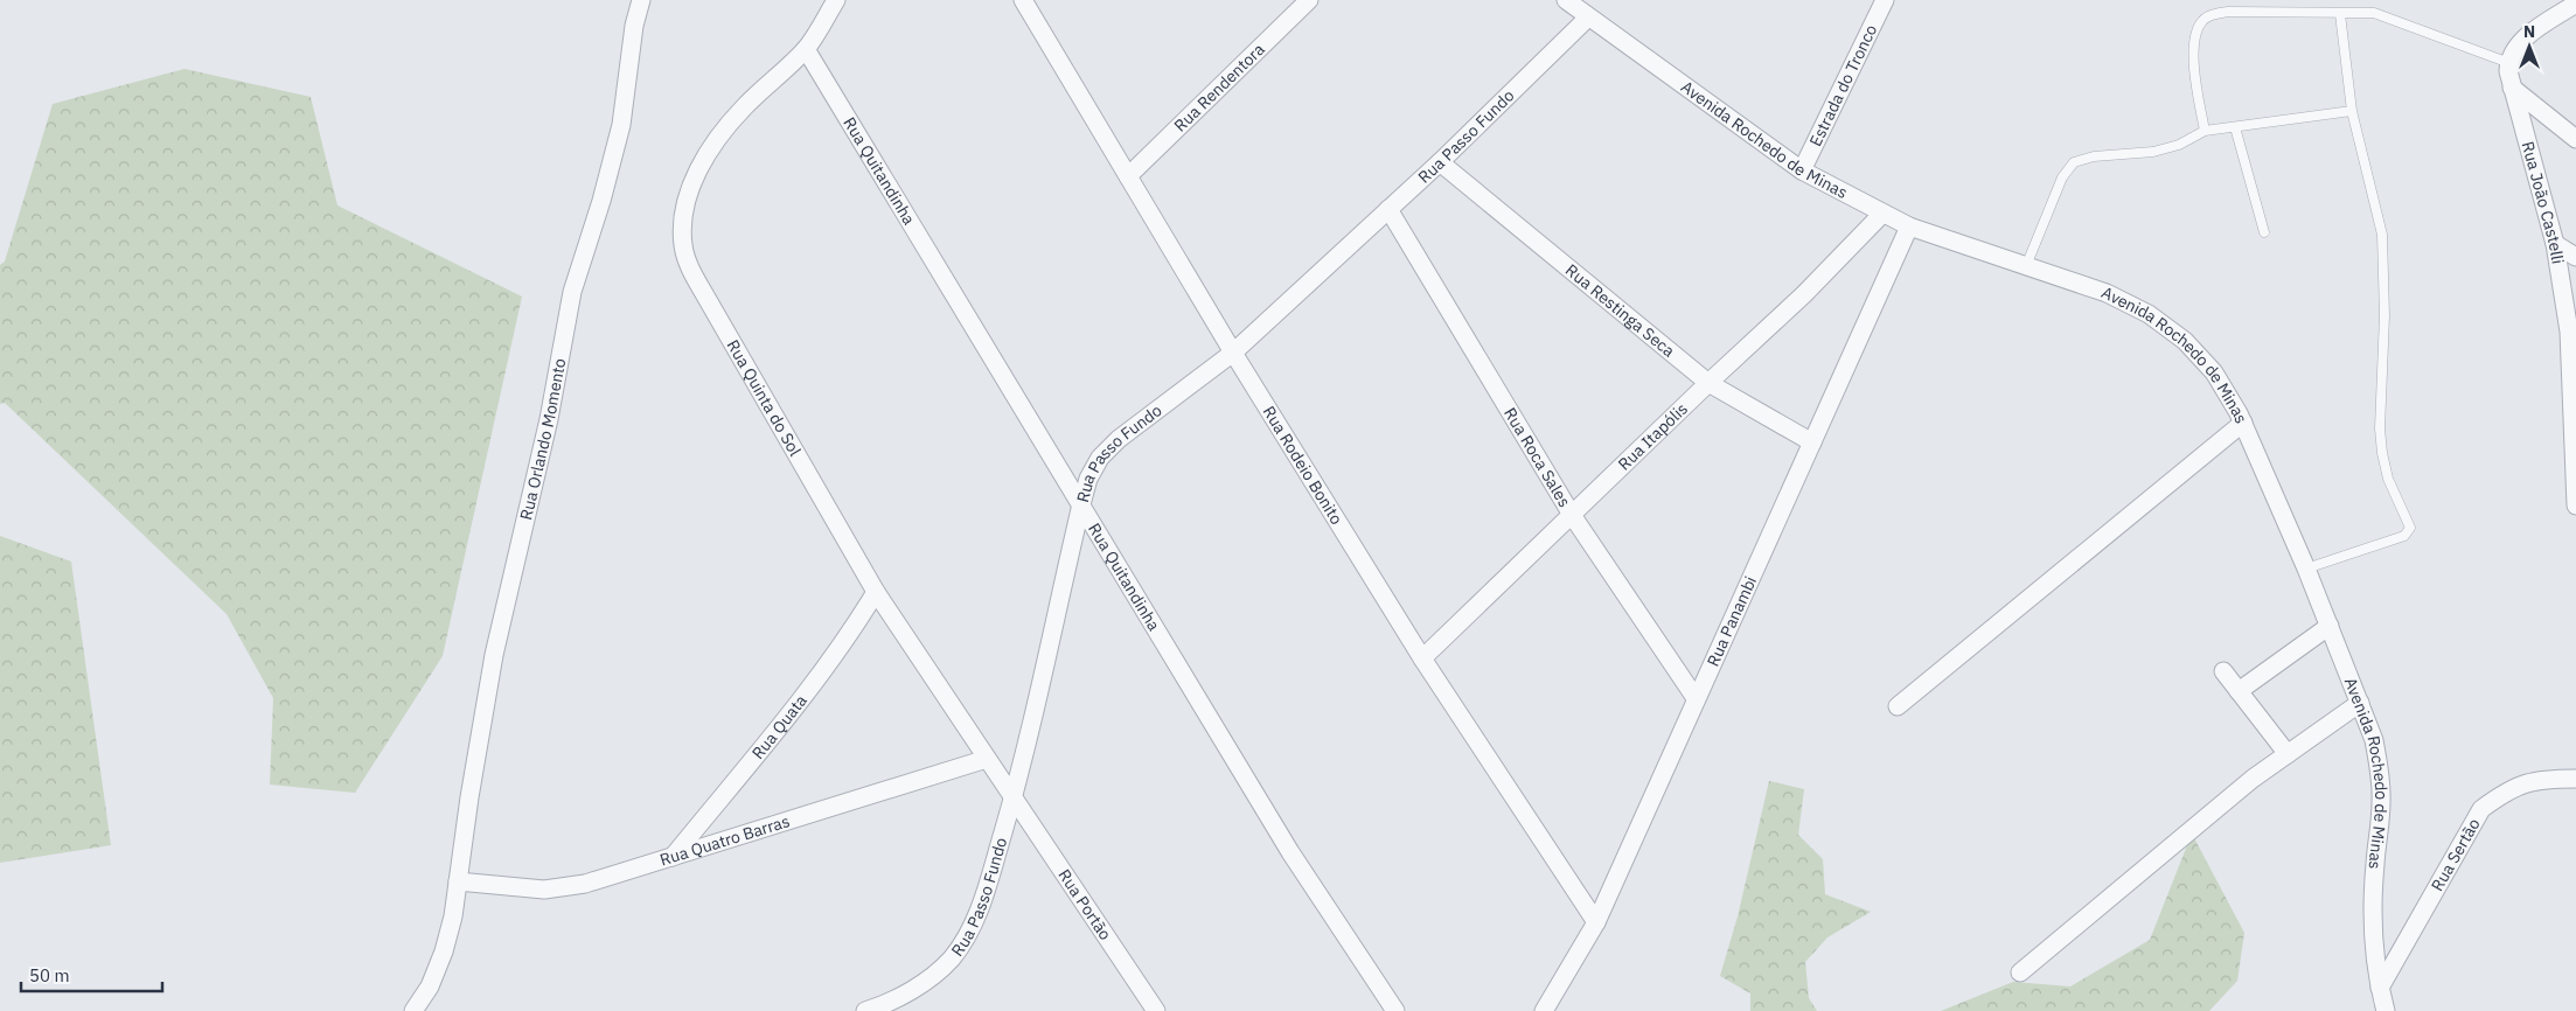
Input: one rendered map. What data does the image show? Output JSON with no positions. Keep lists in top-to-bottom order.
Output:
{
  "streets": {
    "street": [
      "Estrada do Tronco",
      "Rua Rendentora",
      "Rua Passo Fundo",
      "Avenida Rochedo de Minas",
      "Rua Quitandinha",
      "Rua João Castelli",
      "Rua Restinga Seca",
      "Rua Quinta do Sol",
      "Rua Itapólis",
      "Rua Orlando Momento",
      "Rua Roca Sales",
      "Rua Rodeio Bonito",
      "Rua Panambi",
      "Rua Quata",
      "Rua Quatro Barras",
      "Rua Sertão",
      "Rua Portão"
    ]
  },
  "crossings": [
    ["Estrada do Tronco", "Avenida Rochedo de Minas"],
    ["Rua Rendentora", "Rua Rodeio Bonito"],
    ["Rua Passo Fundo", "Avenida Rochedo de Minas"],
    ["Rua Passo Fundo", "Rua Quitandinha"],
    ["Rua Passo Fundo", "Rua Restinga Seca"],
    ["Rua Passo Fundo", "Rua Quinta do Sol"],
    ["Rua Passo Fundo", "Rua Roca Sales"],
    ["Rua Passo Fundo", "Rua Rodeio Bonito"],
    ["Rua Passo Fundo", "Rua Portão"],
    ["Avenida Rochedo de Minas", "Rua Itapólis"],
    ["Avenida Rochedo de Minas", "Rua Panambi"],
    ["Avenida Rochedo de Minas", "Rua Sertão"],
    ["Rua Quitandinha", "Rua Quinta do Sol"],
    ["Rua Restinga Seca", "Rua Itapólis"],
    ["Rua Restinga Seca", "Rua Panambi"],
    ["Rua Quinta do Sol", "Rua Quata"],
    ["Rua Quinta do Sol", "Rua Quatro Barras"],
    ["Rua Quinta do Sol", "Rua Portão"],
    ["Rua Itapólis", "Rua Roca Sales"],
    ["Rua Itapólis", "Rua Rodeio Bonito"],
    ["Rua Orlando Momento", "Rua Quatro Barras"],
    ["Rua Roca Sales", "Rua Panambi"],
    ["Rua Rodeio Bonito", "Rua Panambi"],
    ["Rua Quata", "Rua Quatro Barras"]
  ],
  "scale_bar": "50 m",
  "north": "top"
}
